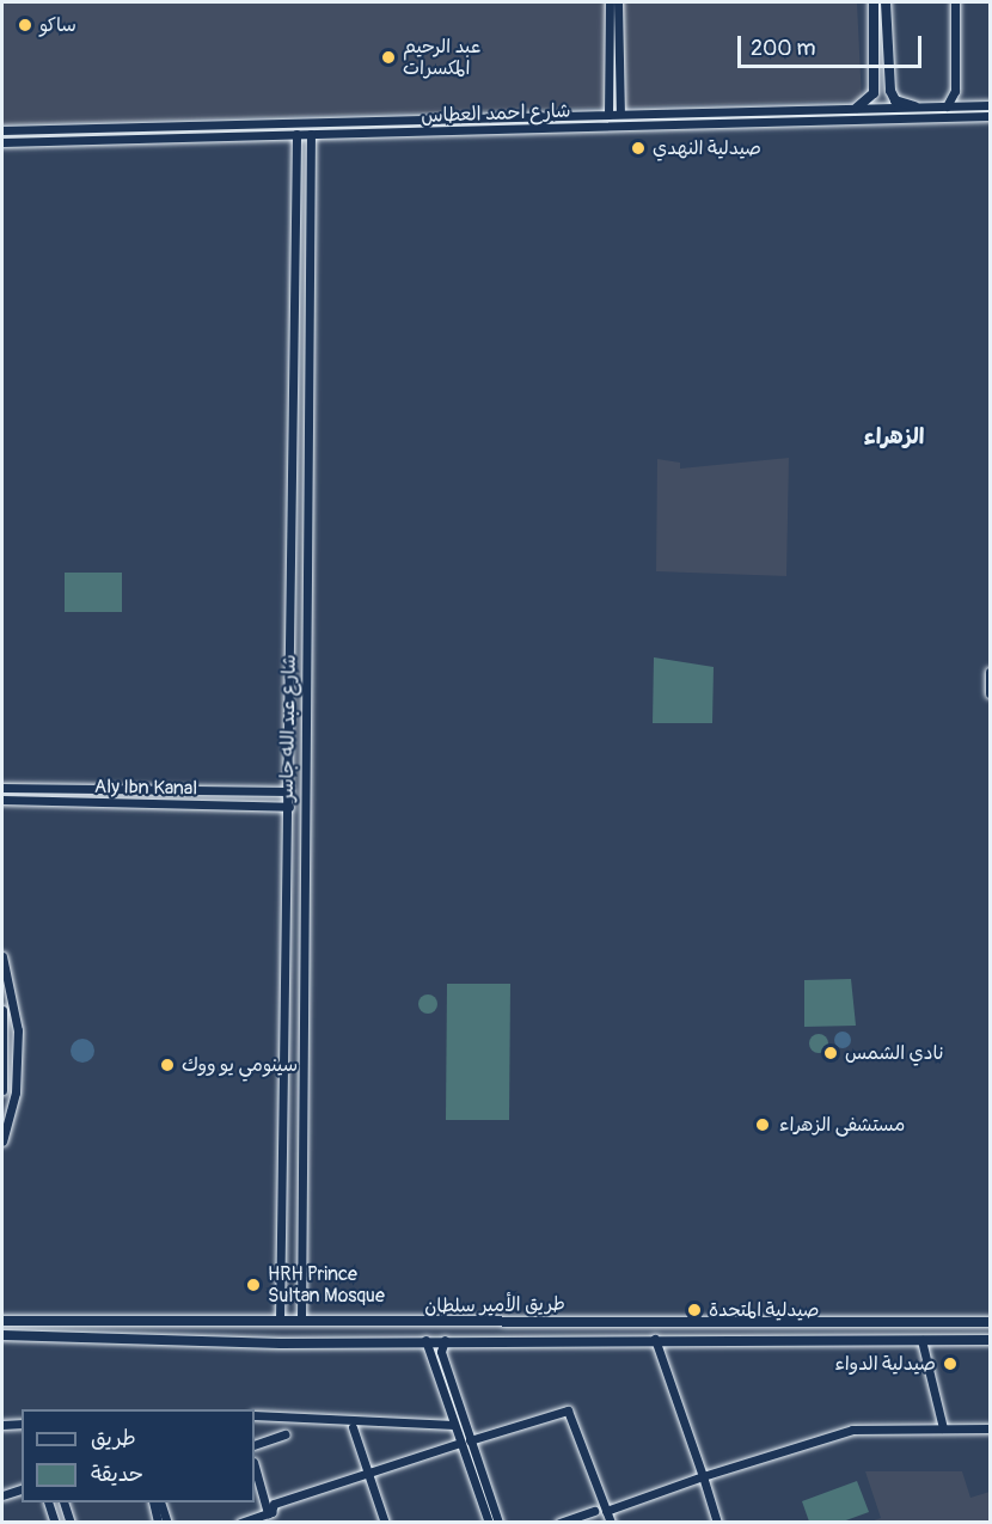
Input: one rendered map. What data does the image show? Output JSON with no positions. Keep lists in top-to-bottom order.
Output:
{
  "streets": {
    "main road": ["طريق الأمير سلطان"],
    "street": ["شارع احمد العطاس", "شارع عبد الله جاسر", "Aly Ibn Kanal"]
  },
  "crossings": [
    ["شارع احمد العطاس", "شارع عبد الله جاسر"],
    ["شارع عبد الله جاسر", "Aly Ibn Kanal"],
    ["شارع عبد الله جاسر", "طريق الأمير سلطان"]
  ],
  "districts": ["الزهراء"],
  "places": [
    "ساكو",
    "عبد الرحيم المكسرات",
    "صيدلية النهدي",
    "نادي الشمس",
    "سينومي يو ووك",
    "مستشفى الزهراء",
    "HRH Prince Sultan Mosque",
    "صيدلية المتحدة",
    "صيدلية الدواء"
  ],
  "legend": ["طريق", "حديقة"],
  "scale_bar": "200 m"
}
